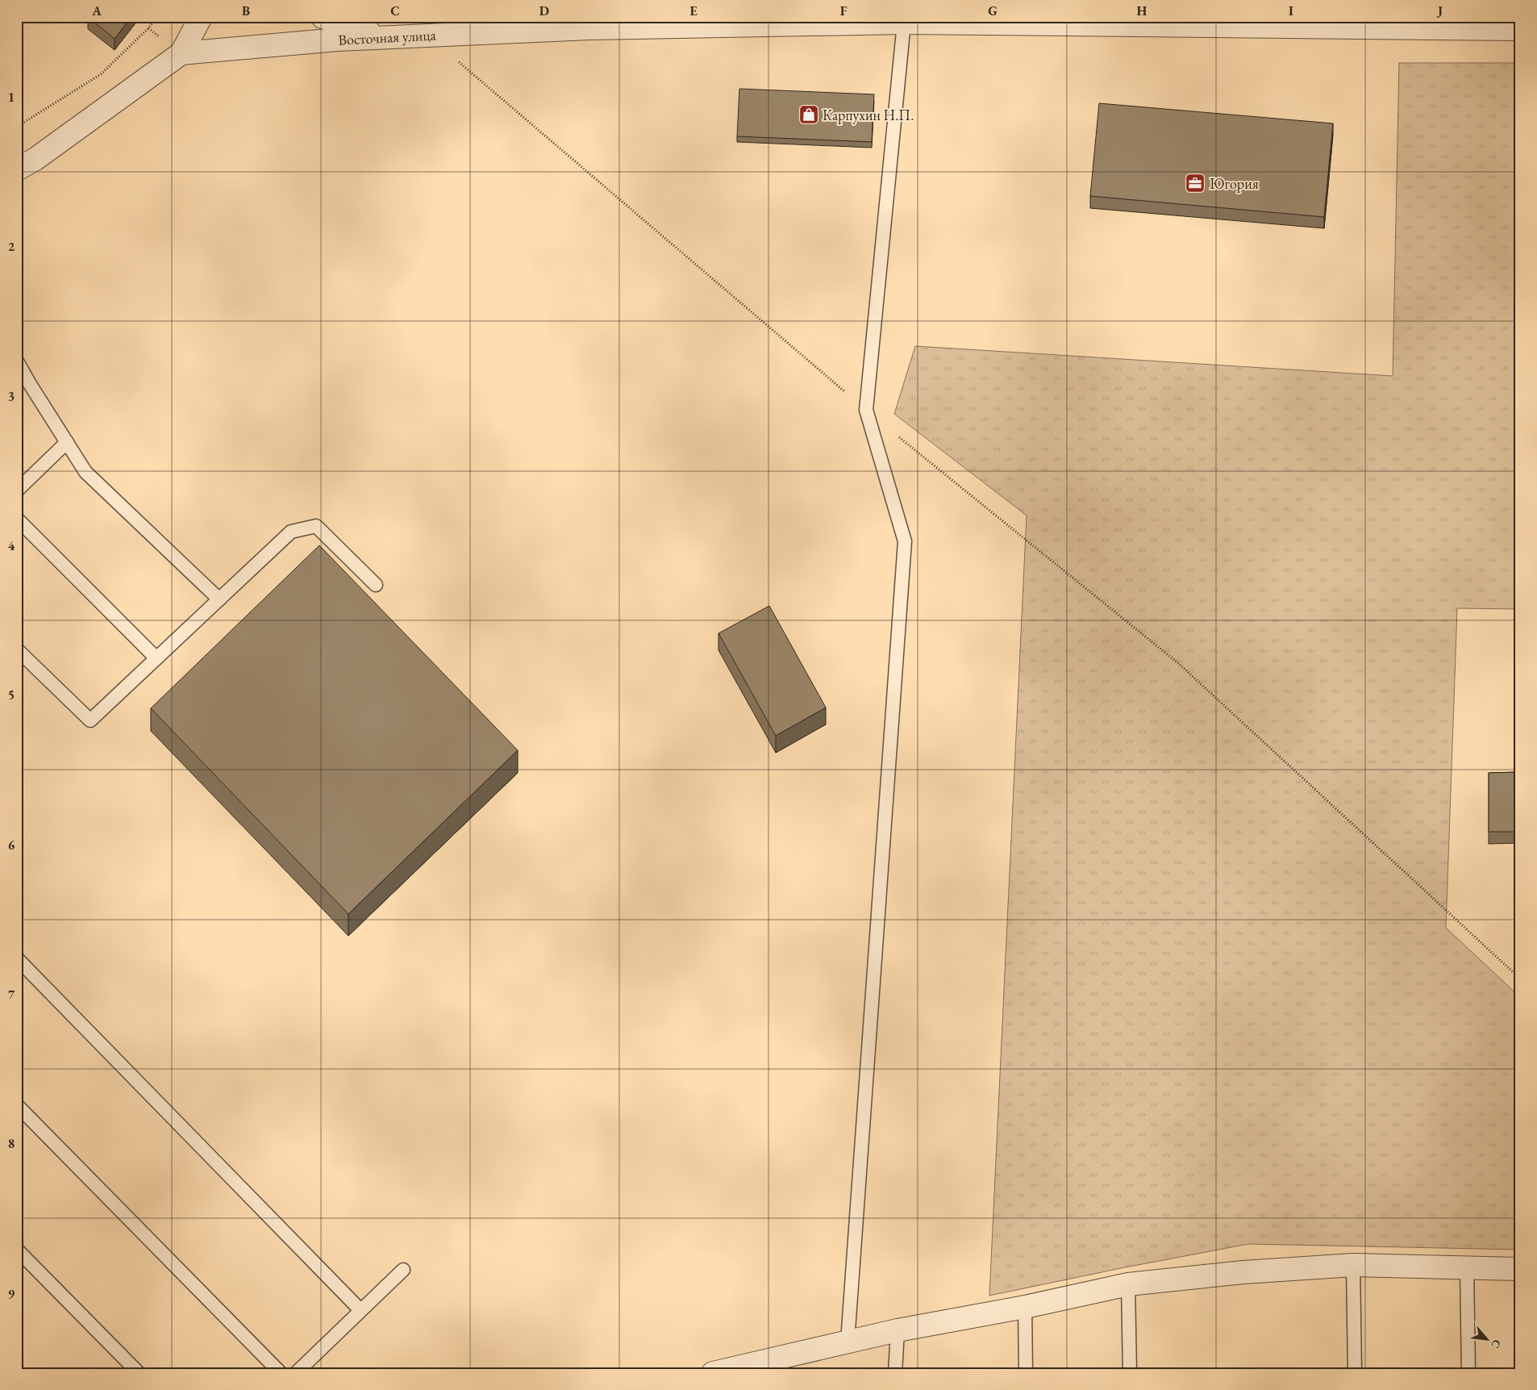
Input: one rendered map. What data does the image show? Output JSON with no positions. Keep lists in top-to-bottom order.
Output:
{
  "streets": {
    "street": ["Восточная улица"]
  },
  "places": {
    "shop": ["Карпухин Н.П."],
    "office": ["Югория"]
  },
  "north": "bottom right",
  "grid": {
    "columns": [
      "A",
      "B",
      "C",
      "D",
      "E",
      "F",
      "G",
      "H",
      "I",
      "J"
    ],
    "rows": [
      "1",
      "2",
      "3",
      "4",
      "5",
      "6",
      "7",
      "8",
      "9"
    ]
  }
}
